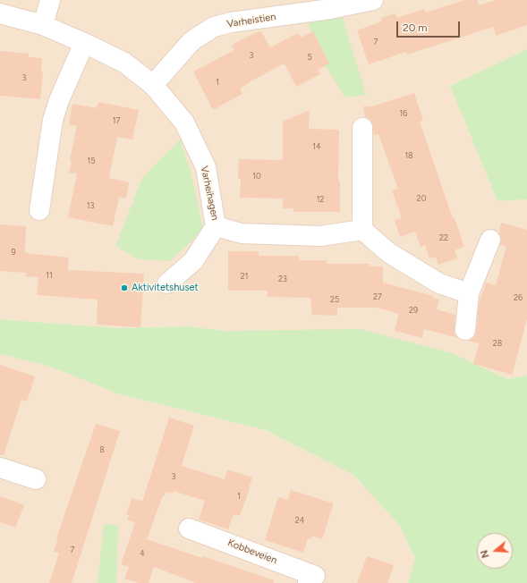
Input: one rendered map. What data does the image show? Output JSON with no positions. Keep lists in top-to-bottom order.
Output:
{
  "streets": {
    "street": ["Varheistien", "Varheihagen", "Kobbeveien"]
  },
  "crossings": [
    ["Varheistien", "Varheihagen"]
  ],
  "places": ["Aktivitetshuset"],
  "house_numbers": [
    "7",
    "3",
    "5",
    "3",
    "1",
    "16",
    "17",
    "14",
    "18",
    "15",
    "10",
    "20",
    "12",
    "13",
    "22",
    "9",
    "11",
    "21",
    "23",
    "27",
    "26",
    "25",
    "29",
    "28",
    "8",
    "3",
    "1",
    "24",
    "7",
    "4"
  ],
  "scale_bar": "20 m",
  "north": "left"
}
